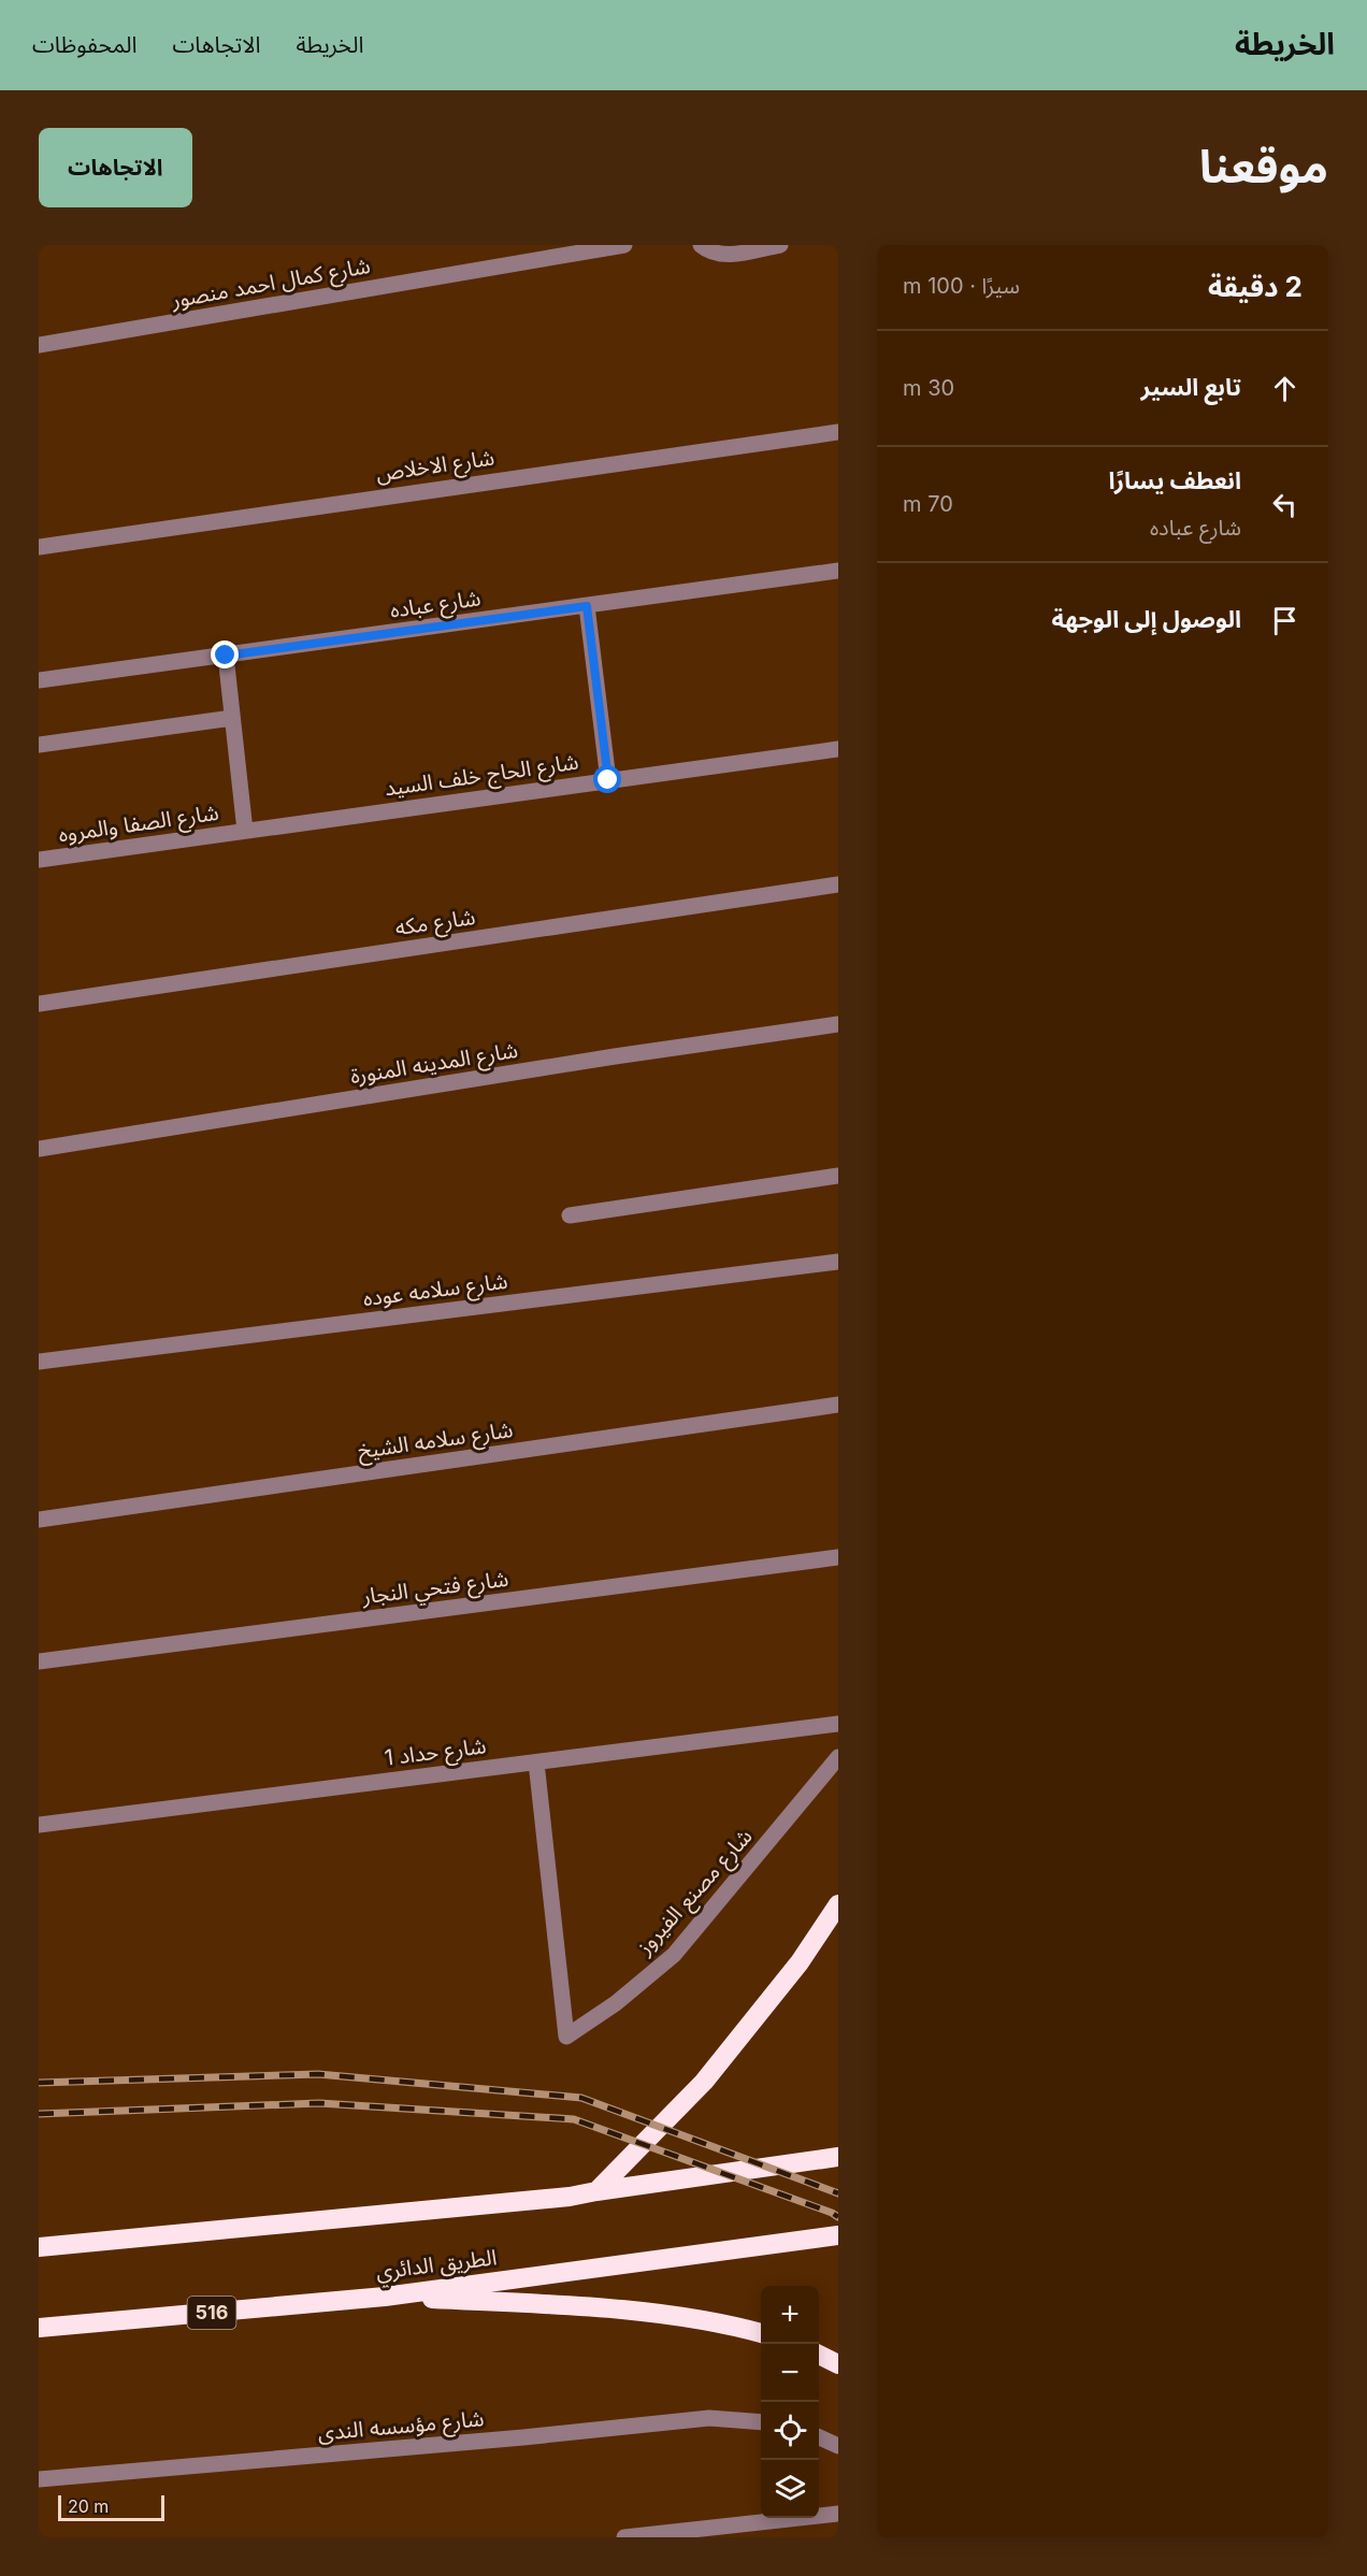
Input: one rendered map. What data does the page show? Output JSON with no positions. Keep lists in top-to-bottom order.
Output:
{
  "streets": {
    "highway": ["الطريق الدائري", "516"],
    "street": [
      "شارع كمال احمد منصور",
      "شارع الاخلاص",
      "شارع عباده",
      "شارع الحاج خلف السيد",
      "شارع الصفا والمروه",
      "شارع مكه",
      "شارع المدينه المنورة",
      "شارع سلامه عوده",
      "شارع سلامه الشيخ",
      "شارع فتحي النجار",
      "شارع حداد 1",
      "شارع مصنع الفيروز",
      "شارع مؤسسه الندى"
    ]
  },
  "crossings": [
    ["شارع الحاج خلف السيد", "شارع الصفا والمروه"],
    ["شارع حداد 1", "شارع مصنع الفيروز"]
  ],
  "scale_bar": "20 m",
  "page": {
    "header": "الخريطة",
    "nav": ["الخريطة", "الاتجاهات", "المحفوظات"],
    "title": "موقعنا",
    "buttons": "الاتجاهات",
    "heading": ["2 دقيقة", "سيرًا · 100 m"],
    "list": [
      ["تابع السير", "30 m"],
      ["انعطف يسارًا", "شارع عباده", "70 m"],
      "الوصول إلى الوجهة"
    ],
    "map_buttons": ["+", "−"],
    "scale": "20 m"
  }
}
